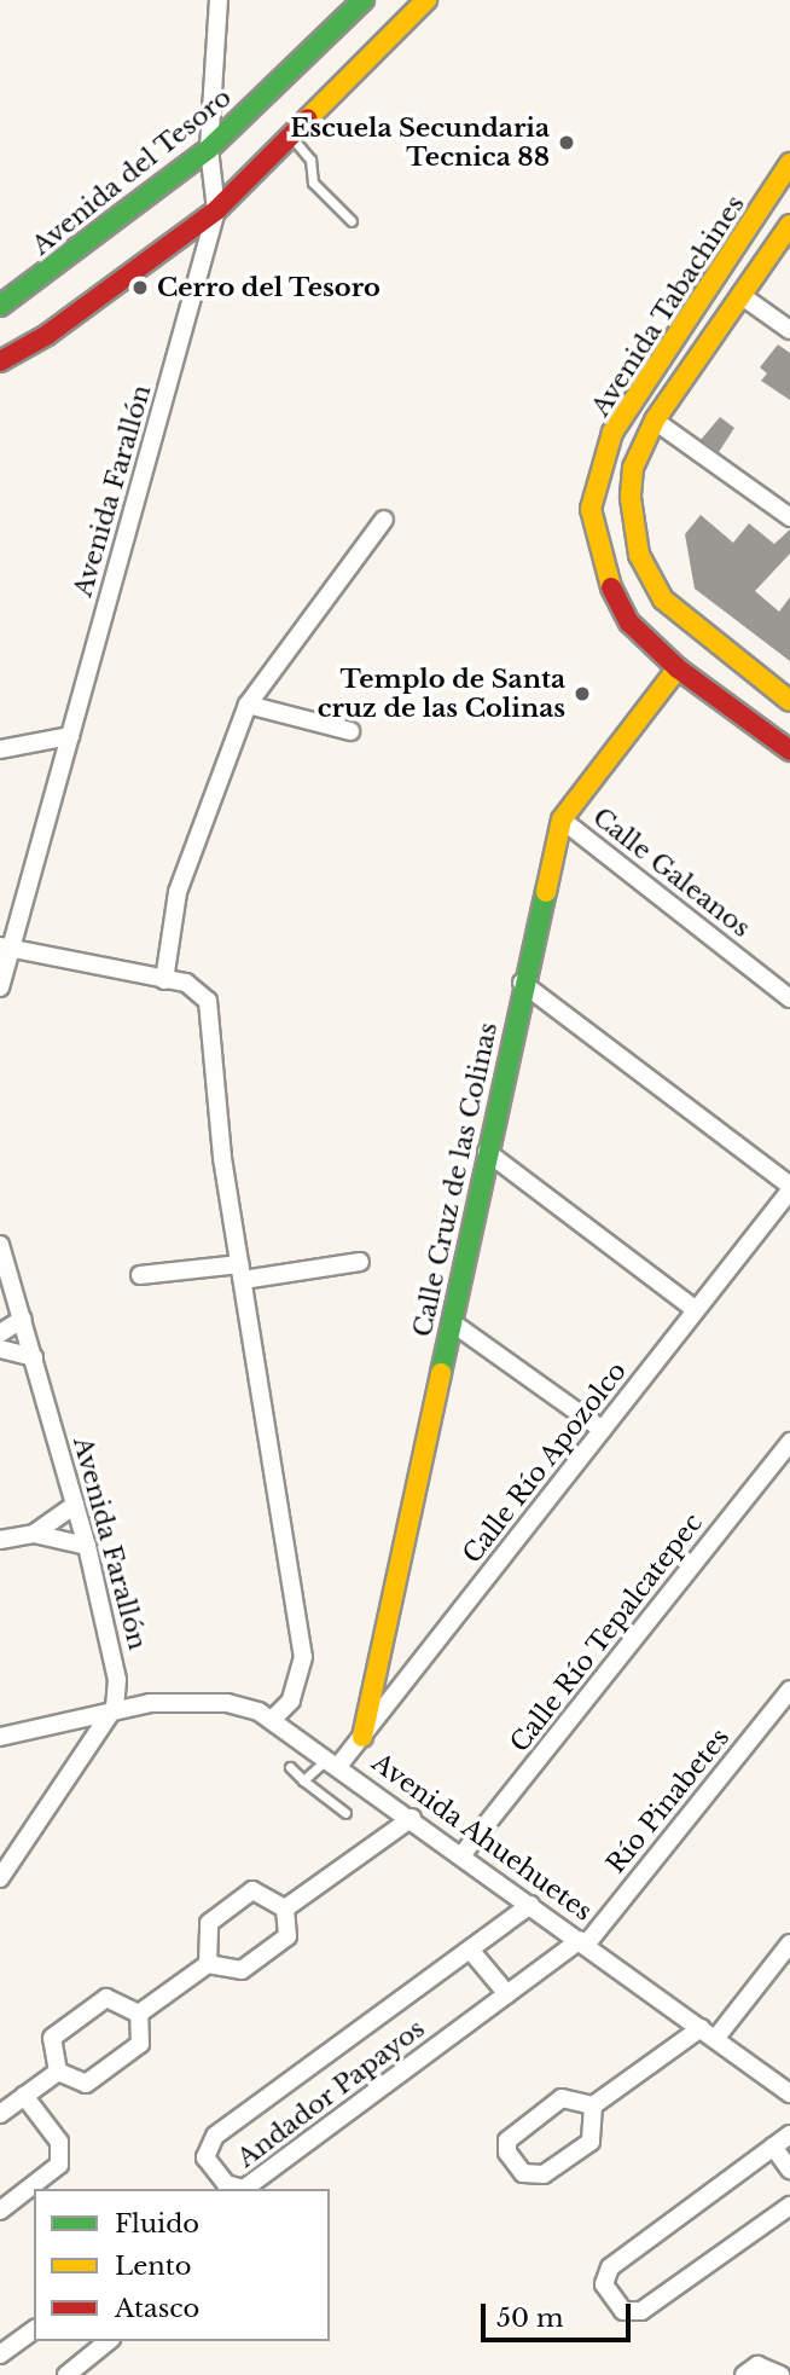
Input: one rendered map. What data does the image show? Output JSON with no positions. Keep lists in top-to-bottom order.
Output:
{
  "streets": {
    "street": [
      "Avenida del Tesoro",
      "Avenida Tabachines",
      "Avenida Farallón",
      "Calle Galeanos",
      "Calle Cruz de las Colinas",
      "Calle Río Apozolco",
      "Calle Río Tepalcatepec",
      "Río Pinabetes",
      "Avenida Ahuehuetes",
      "Andador Papayos"
    ]
  },
  "crossings": [
    ["Avenida del Tesoro", "Avenida Farallón"],
    ["Avenida Tabachines", "Calle Cruz de las Colinas"],
    ["Avenida Farallón", "Avenida Ahuehuetes"],
    ["Calle Galeanos", "Calle Cruz de las Colinas"],
    ["Calle Cruz de las Colinas", "Calle Río Apozolco"],
    ["Calle Río Apozolco", "Avenida Ahuehuetes"],
    ["Calle Río Tepalcatepec", "Avenida Ahuehuetes"],
    ["Río Pinabetes", "Avenida Ahuehuetes"],
    ["Río Pinabetes", "Andador Papayos"],
    ["Avenida Ahuehuetes", "Andador Papayos"]
  ],
  "places": ["Escuela Secundaria Tecnica 88", "Cerro del Tesoro", "Templo de Santa cruz de las Colinas"],
  "legend": ["Fluido", "Lento", "Atasco"],
  "scale_bar": "50 m"
}
